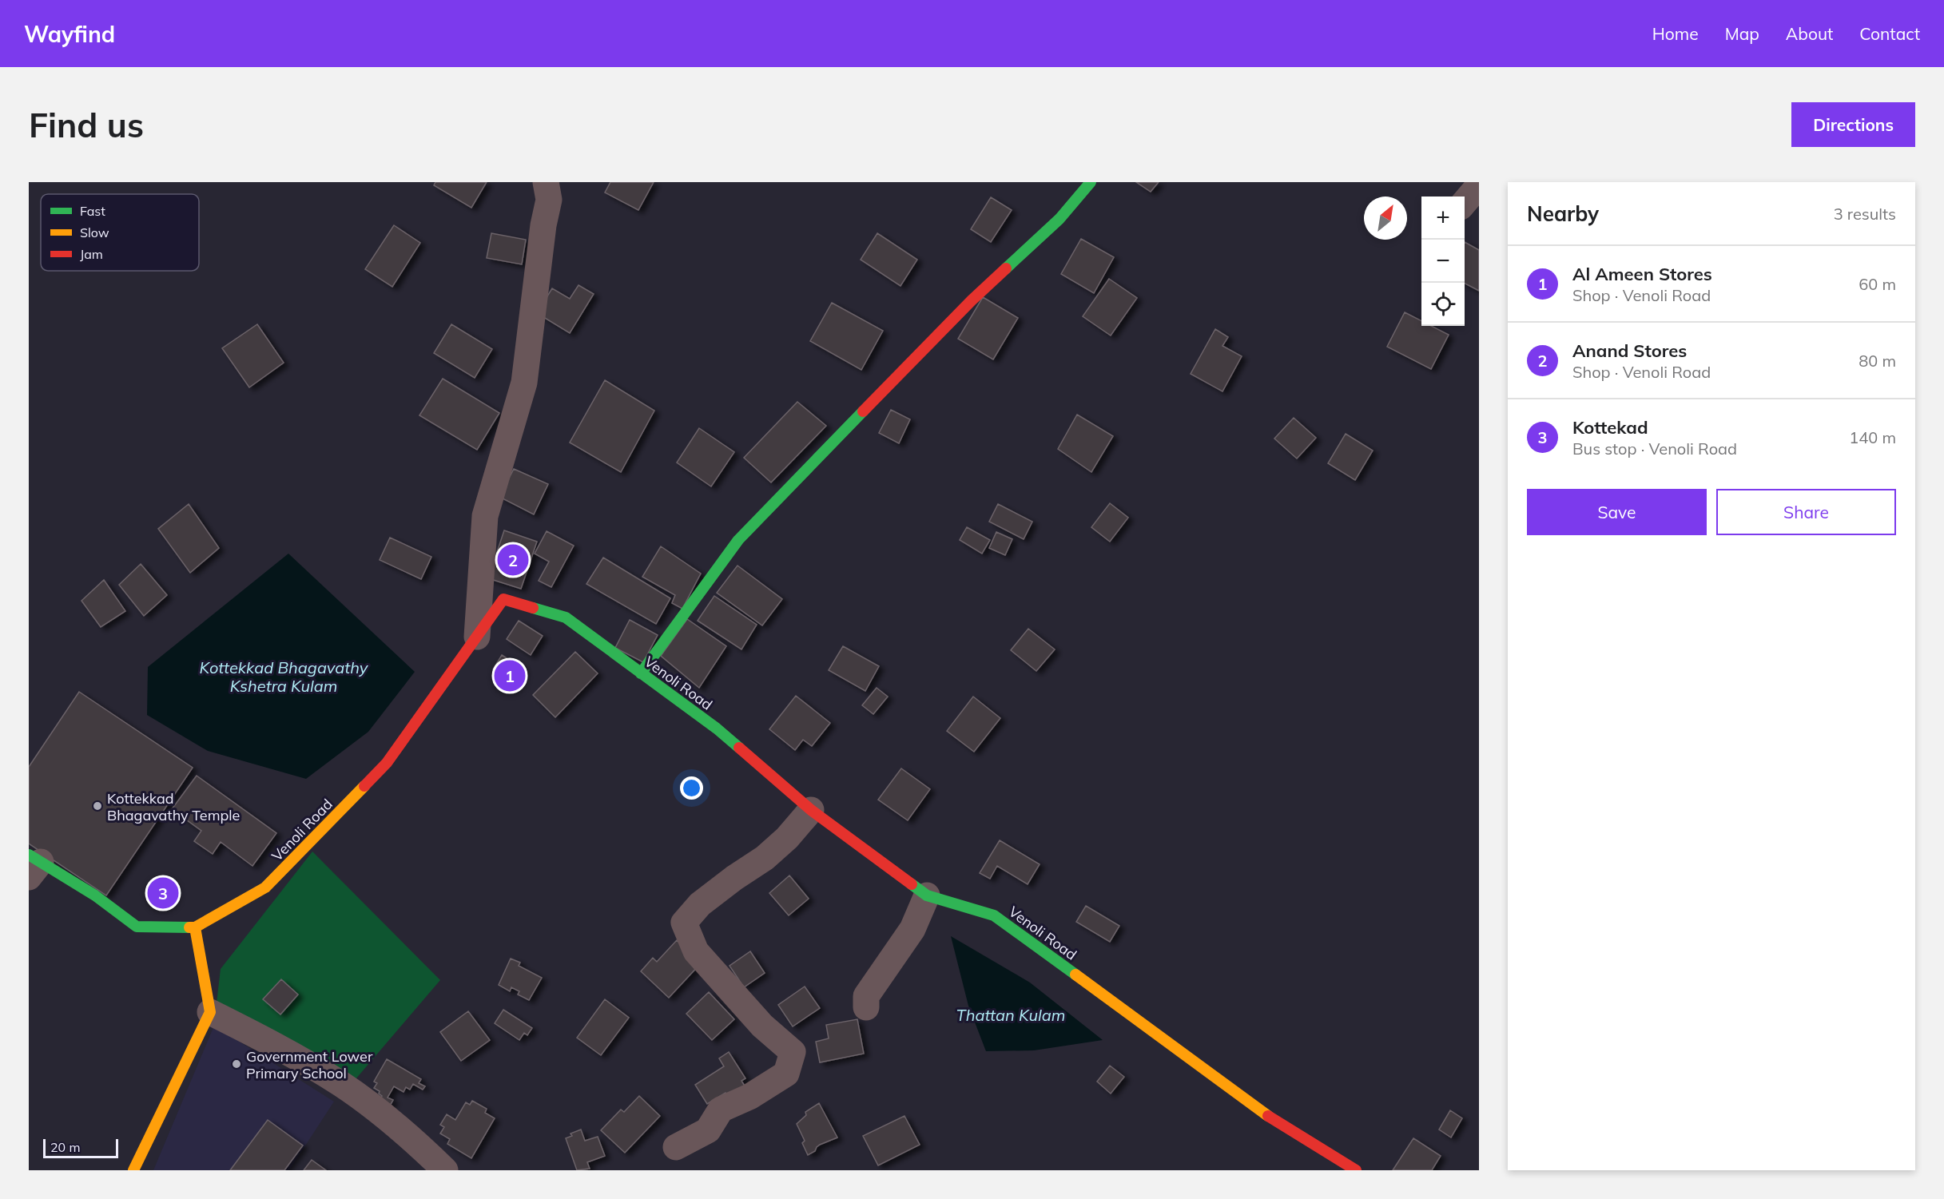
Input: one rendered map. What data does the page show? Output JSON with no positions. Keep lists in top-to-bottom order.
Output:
{
  "streets": {
    "street": ["Venoli Road"]
  },
  "water": ["Kottekkad Bhagavathy Kshetra Kulam", "Thattan Kulam"],
  "places": ["Kottekkad Bhagavathy Temple", "Government Lower Primary School"],
  "legend": ["Fast", "Slow", "Jam"],
  "scale_bar": "20 m",
  "north": "top right",
  "page": {
    "header": "Wayfind",
    "nav": [
      "Home",
      "Map",
      "About",
      "Contact"
    ],
    "buttons": [
      "Directions",
      ["Save", "Share"]
    ],
    "title": "Find us",
    "heading": ["Nearby", "3 results"],
    "map_buttons": ["+", "−"],
    "list": [
      {
        "mark": "1",
        "name": "Al Ameen Stores",
        "note": "Shop · Venoli Road",
        "value": "60 m"
      },
      {
        "mark": "2",
        "name": "Anand Stores",
        "note": "Shop · Venoli Road",
        "value": "80 m"
      },
      {
        "mark": "3",
        "name": "Kottekad",
        "note": "Bus stop · Venoli Road",
        "value": "140 m"
      }
    ],
    "pins": ["2", "1", "3"],
    "scale": "20 m"
  }
}
